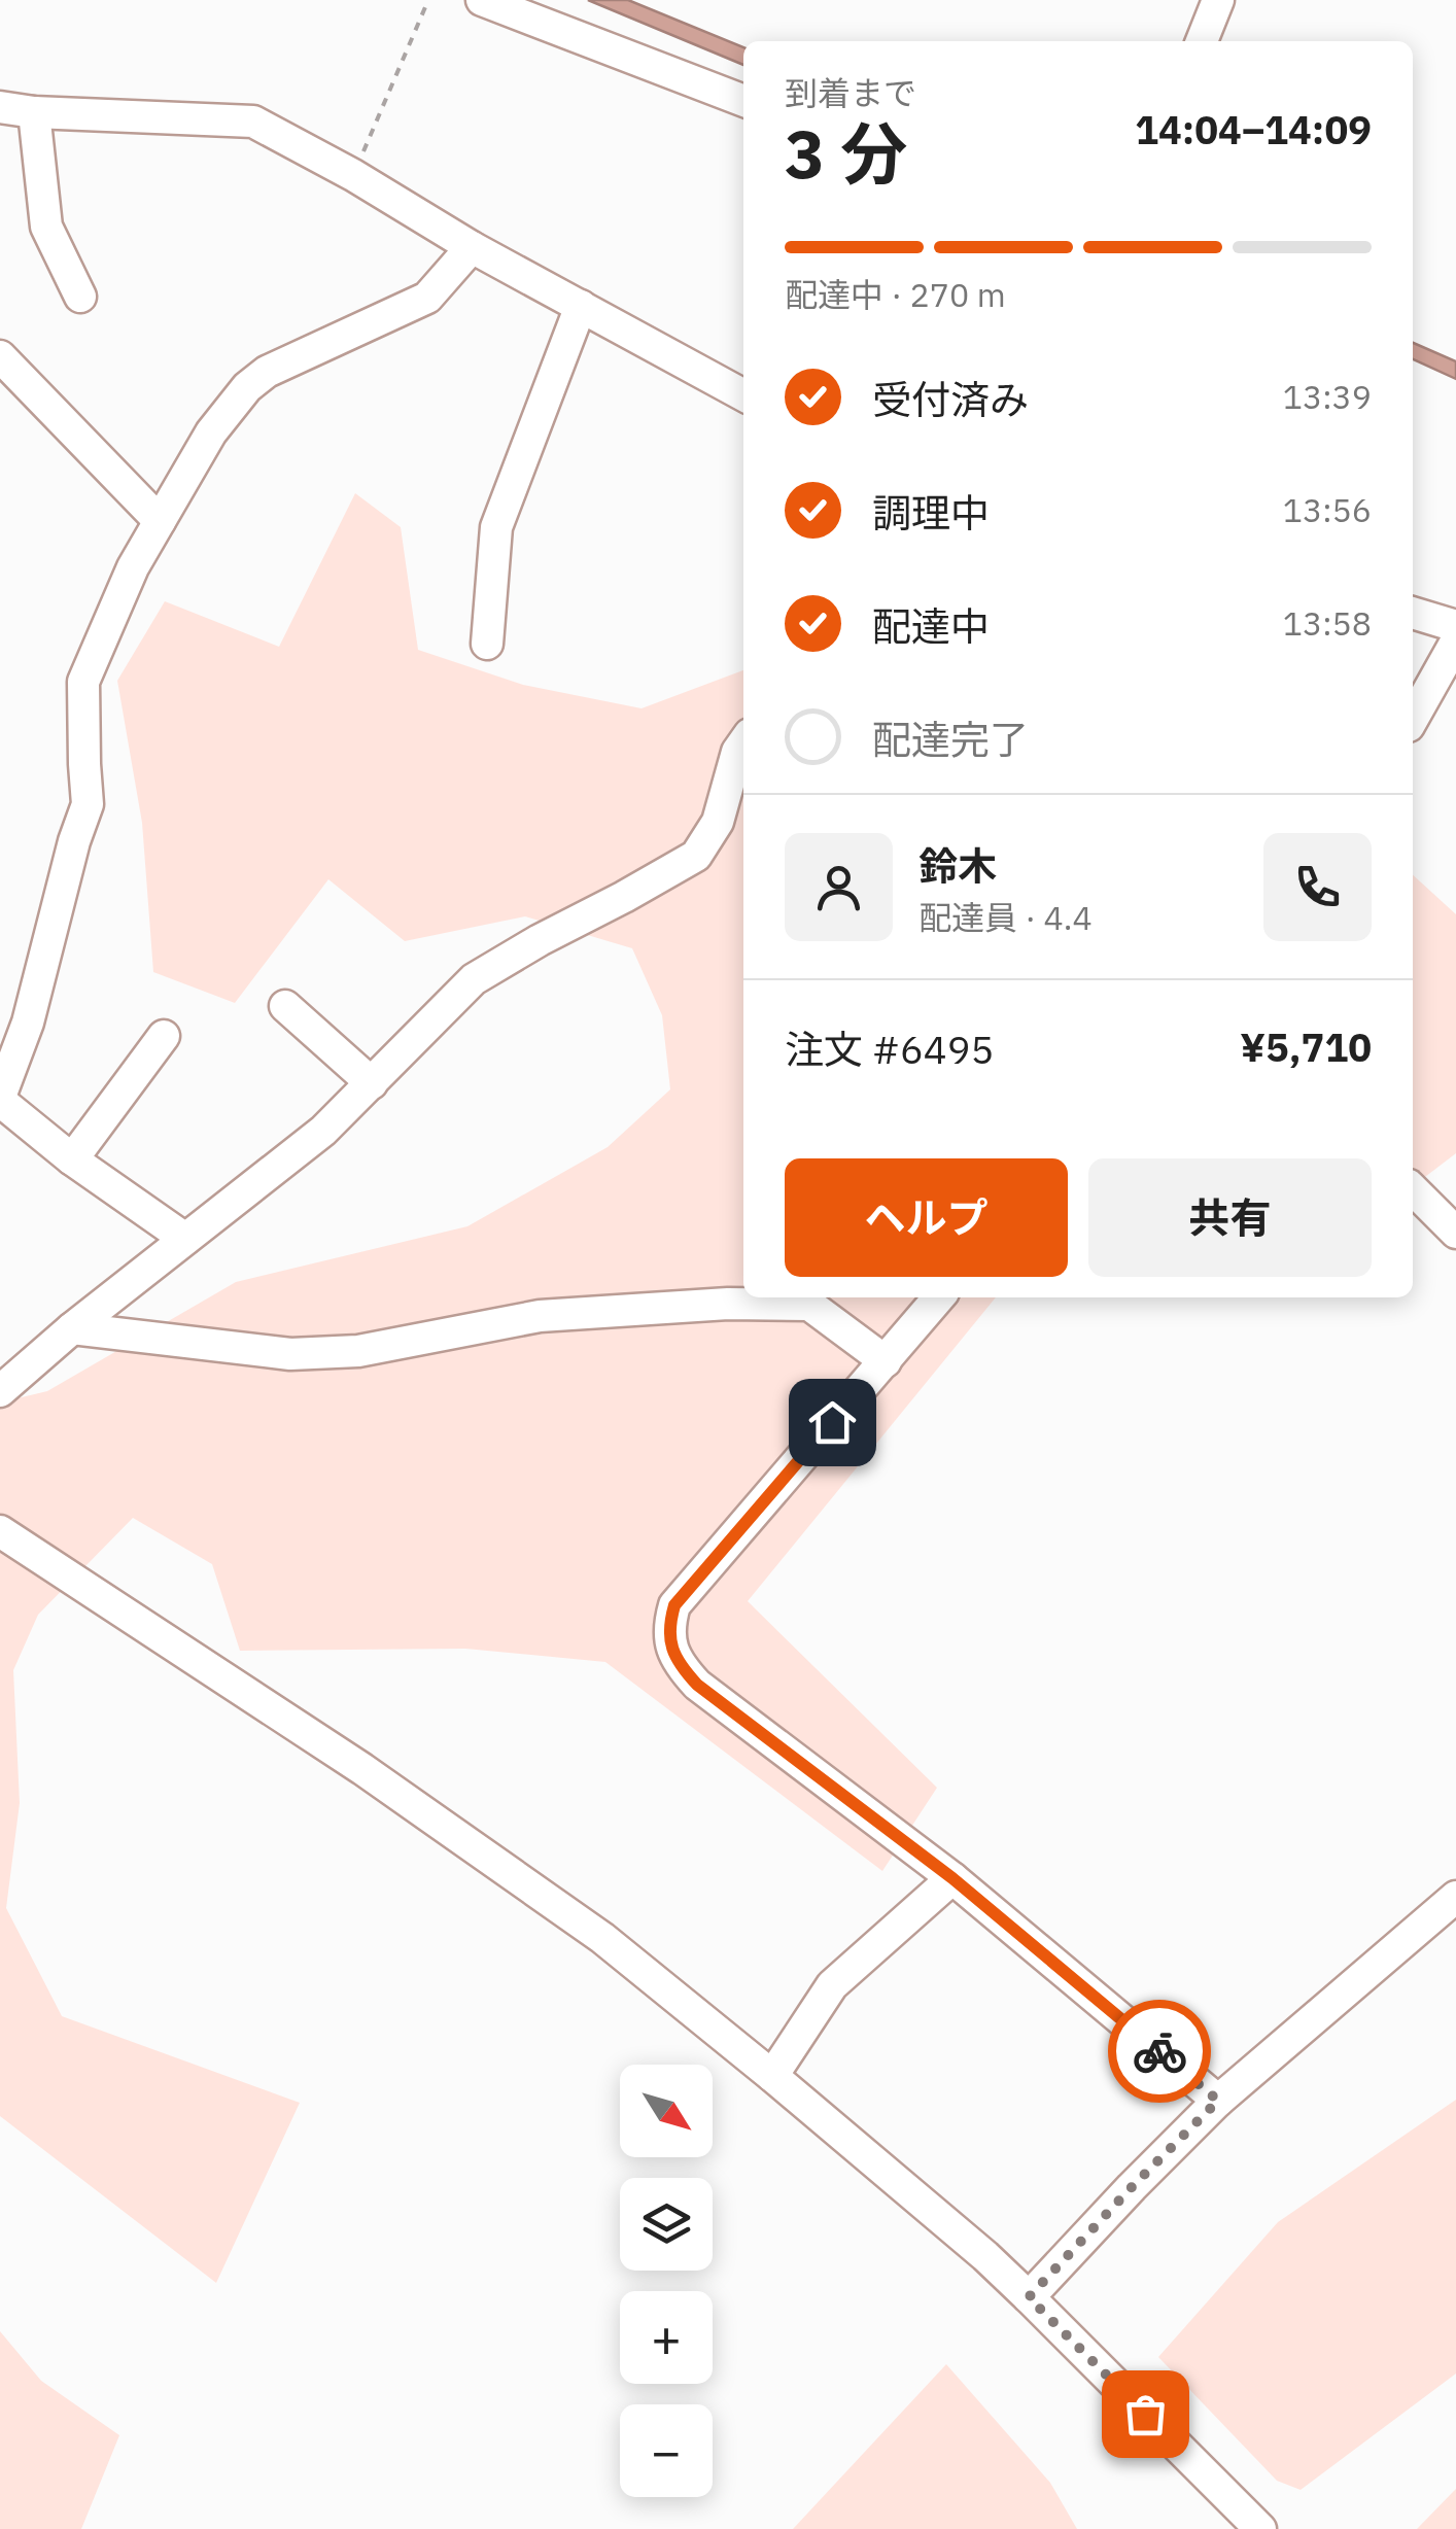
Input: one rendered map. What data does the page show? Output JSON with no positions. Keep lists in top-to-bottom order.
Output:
{
  "north": "bottom right",
  "page": {
    "heading": ["3 分", "到着まで", "14:04–14:09"],
    "panel": [
      "鈴木",
      "配達員 · 4.4",
      "注文 #6495",
      "¥5,710"
    ],
    "bar": "配達中 · 270 m",
    "list": [
      ["受付済み", "13:39"],
      ["調理中", "13:56"],
      ["配達中", "13:58"],
      "配達完了"
    ],
    "buttons": ["ヘルプ", "共有"],
    "map_buttons": ["+", "−"]
  }
}
